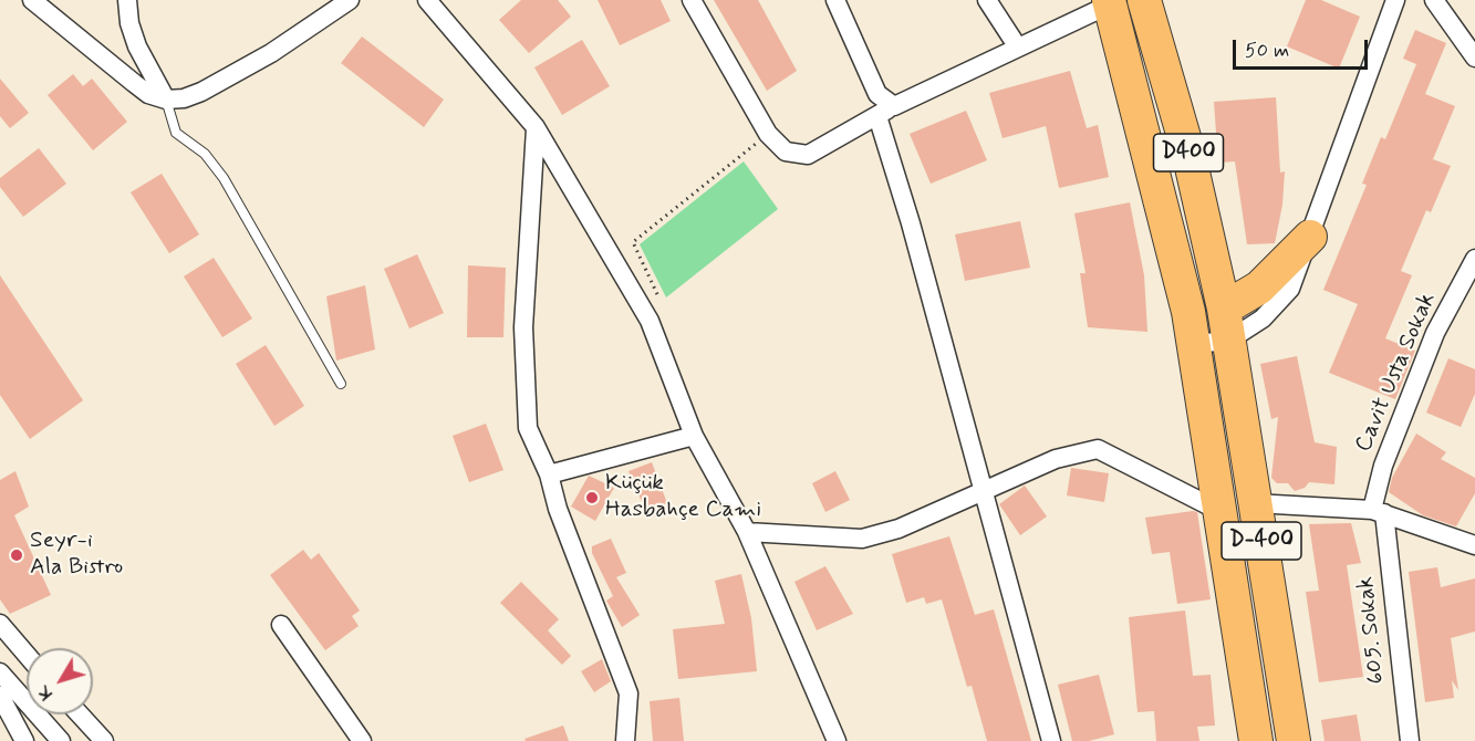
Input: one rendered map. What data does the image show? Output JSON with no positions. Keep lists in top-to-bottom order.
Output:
{
  "streets": {
    "highway": ["D400", "D-400"],
    "street": ["Cavit Usta Sokak", "605. Sokak"]
  },
  "crossings": [
    ["D400", "D-400"],
    ["Cavit Usta Sokak", "605. Sokak"]
  ],
  "places": ["Küçük Hasbahçe Cami", "Seyr-i Ala Bistro"],
  "scale_bar": "50 m",
  "north": "bottom left"
}
